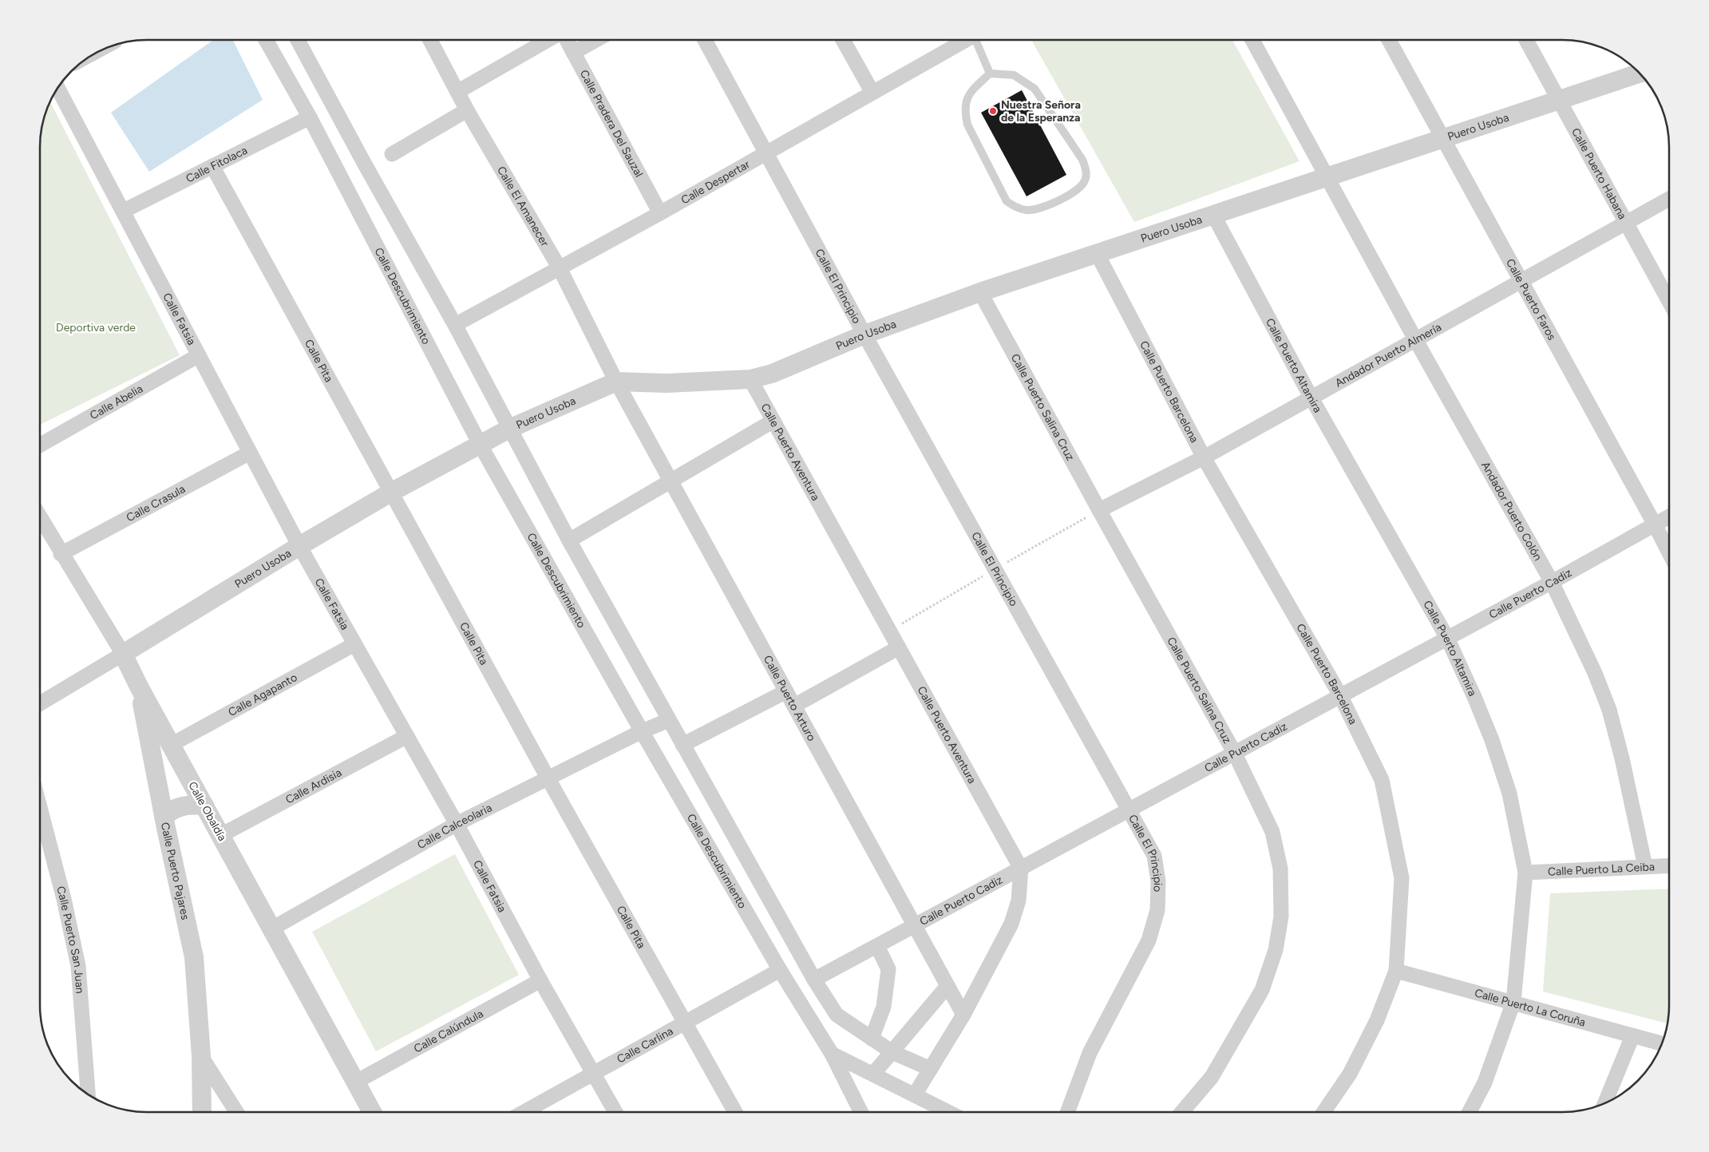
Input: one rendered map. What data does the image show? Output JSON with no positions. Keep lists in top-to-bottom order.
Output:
{
  "streets": {
    "street": [
      "Calle Pradera Del Sauzal",
      "Puero Usoba",
      "Calle Fitolaca",
      "Calle Puerto Habana",
      "Calle Despertar",
      "Calle El Amanecer",
      "Calle El Principio",
      "Calle Descubrimiento",
      "Calle Puerto Faros",
      "Calle Fatsia",
      "Andador Puerto Almería",
      "Calle Pita",
      "Calle Puerto Altamira",
      "Calle Puerto Barcelona",
      "Calle Abelia",
      "Calle Puerto Salina Cruz",
      "Calle Puerto Aventura",
      "Calle Crasula",
      "Andador Puerto Colón",
      "Calle Puerto Cadiz",
      "Calle Agapanto",
      "Calle Puerto Arturo",
      "Calle Ardisia",
      "Calle Obaldía",
      "Calle Calceolaria",
      "Calle Puerto La Ceiba",
      "Calle Puerto Pajares",
      "Calle Puerto San Juan",
      "Calle Puerto La Coruña",
      "Calle Calúndula",
      "Calle Carlina"
    ]
  },
  "crossings": [
    ["Calle Pradera Del Sauzal", "Calle Despertar"],
    ["Puero Usoba", "Calle Puerto Habana"],
    ["Puero Usoba", "Calle El Amanecer"],
    ["Puero Usoba", "Calle El Principio"],
    ["Puero Usoba", "Calle Descubrimiento"],
    ["Puero Usoba", "Calle Puerto Faros"],
    ["Puero Usoba", "Calle Fatsia"],
    ["Puero Usoba", "Calle Pita"],
    ["Puero Usoba", "Calle Puerto Altamira"],
    ["Puero Usoba", "Calle Puerto Barcelona"],
    ["Puero Usoba", "Calle Puerto Salina Cruz"],
    ["Puero Usoba", "Calle Puerto Aventura"],
    ["Puero Usoba", "Andador Puerto Colón"],
    ["Puero Usoba", "Calle Puerto Arturo"],
    ["Puero Usoba", "Calle Obaldía"],
    ["Calle Fitolaca", "Calle Descubrimiento"],
    ["Calle Fitolaca", "Calle Fatsia"],
    ["Calle Fitolaca", "Calle Pita"],
    ["Calle Puerto Habana", "Andador Puerto Almería"],
    ["Calle Despertar", "Calle El Amanecer"],
    ["Calle Despertar", "Calle El Principio"],
    ["Calle El Amanecer", "Calle Puerto Arturo"],
    ["Calle El Principio", "Calle Puerto Cadiz"],
    ["Calle Descubrimiento", "Calle Calceolaria"],
    ["Calle Descubrimiento", "Calle Carlina"],
    ["Calle Puerto Faros", "Andador Puerto Almería"],
    ["Calle Puerto Faros", "Calle Puerto Cadiz"],
    ["Calle Fatsia", "Calle Abelia"],
    ["Calle Fatsia", "Calle Crasula"],
    ["Calle Fatsia", "Calle Agapanto"],
    ["Calle Fatsia", "Calle Ardisia"],
    ["Calle Fatsia", "Calle Calceolaria"],
    ["Calle Fatsia", "Calle Calúndula"],
    ["Calle Fatsia", "Calle Carlina"],
    ["Andador Puerto Almería", "Calle Puerto Altamira"],
    ["Andador Puerto Almería", "Calle Puerto Barcelona"],
    ["Andador Puerto Almería", "Calle Puerto Salina Cruz"],
    ["Andador Puerto Almería", "Andador Puerto Colón"],
    ["Calle Pita", "Calle Calceolaria"],
    ["Calle Pita", "Calle Carlina"],
    ["Calle Puerto Altamira", "Calle Puerto Cadiz"],
    ["Calle Puerto Altamira", "Calle Puerto La Ceiba"],
    ["Calle Puerto Altamira", "Calle Puerto La Coruña"],
    ["Calle Puerto Barcelona", "Calle Puerto Cadiz"],
    ["Calle Puerto Barcelona", "Calle Puerto La Coruña"],
    ["Calle Puerto Salina Cruz", "Calle Puerto Cadiz"],
    ["Calle Puerto Aventura", "Calle Puerto Cadiz"],
    ["Calle Crasula", "Calle Obaldía"],
    ["Andador Puerto Colón", "Calle Puerto Cadiz"],
    ["Andador Puerto Colón", "Calle Puerto La Ceiba"],
    ["Calle Puerto Cadiz", "Calle Puerto Arturo"],
    ["Calle Agapanto", "Calle Obaldía"],
    ["Calle Ardisia", "Calle Obaldía"],
    ["Calle Obaldía", "Calle Calceolaria"],
    ["Calle Obaldía", "Calle Puerto Pajares"],
    ["Calle Obaldía", "Calle Calúndula"]
  ],
  "parks": ["Deportiva verde"],
  "places": ["Nuestra Señora de la Esperanza"]
}
